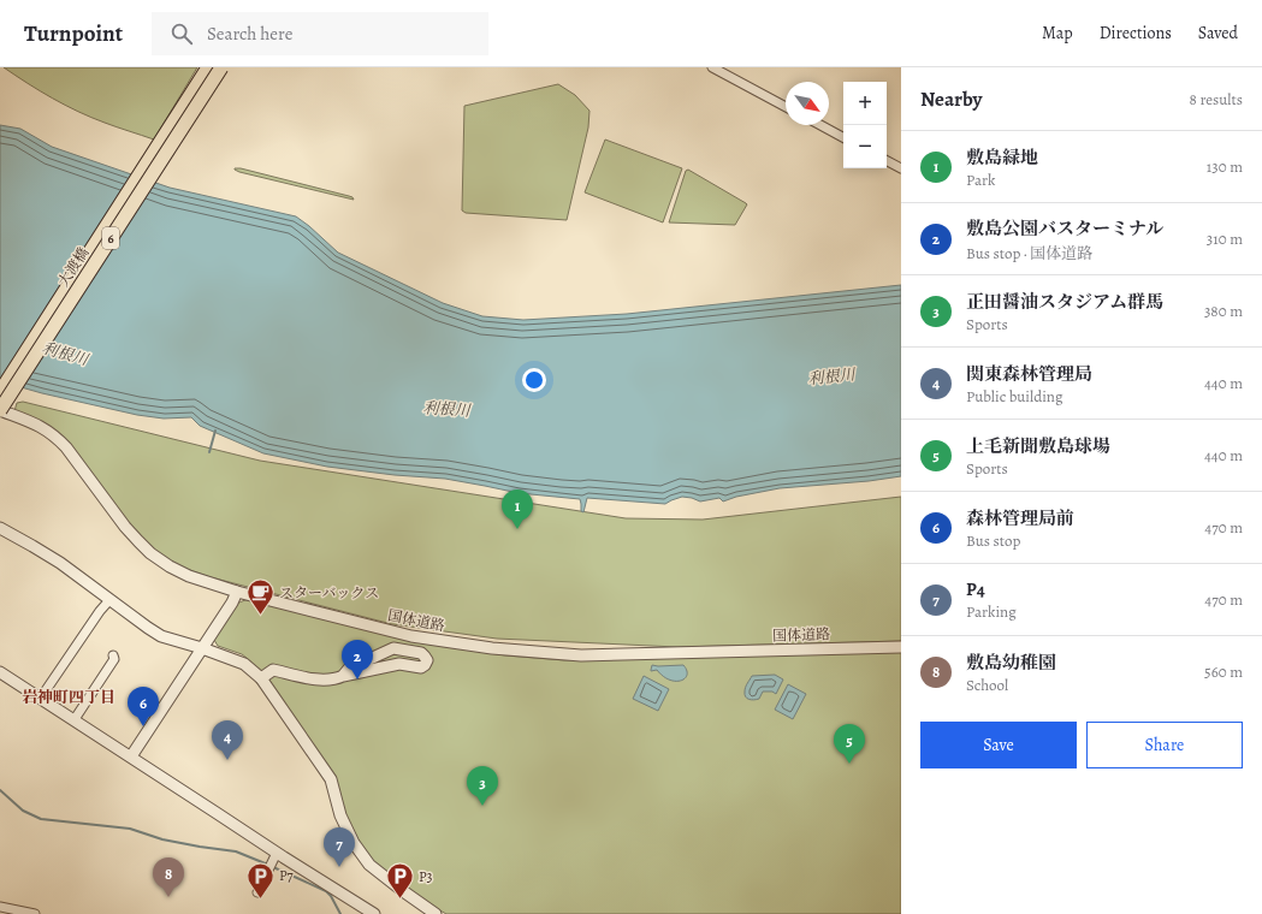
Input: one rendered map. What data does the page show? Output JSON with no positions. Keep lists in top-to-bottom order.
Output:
{
  "streets": {
    "main road": ["6", "大渡橋"],
    "street": ["国体道路"]
  },
  "crossings": [
    ["大渡橋", "国体道路"]
  ],
  "districts": ["岩神町四丁目"],
  "water": ["利根川"],
  "places": {
    "cafe": ["スターバックス"],
    "parking": ["P7", "P3"]
  },
  "north": "bottom right",
  "page": {
    "header": "Turnpoint",
    "search": "Search here",
    "nav": ["Map", "Directions", "Saved"],
    "heading": ["Nearby", "8 results"],
    "map_buttons": ["+", "−"],
    "list": [
      {
        "mark": "1",
        "name": "敷島緑地",
        "note": "Park",
        "value": "130 m"
      },
      {
        "mark": "2",
        "name": "敷島公園バスターミナル",
        "note": "Bus stop · 国体道路",
        "value": "310 m"
      },
      {
        "mark": "3",
        "name": "正田醤油スタジアム群馬",
        "note": "Sports",
        "value": "380 m"
      },
      {
        "mark": "4",
        "name": "関東森林管理局",
        "note": "Public building",
        "value": "440 m"
      },
      {
        "mark": "5",
        "name": "上毛新聞敷島球場",
        "note": "Sports",
        "value": "440 m"
      },
      {
        "mark": "6",
        "name": "森林管理局前",
        "note": "Bus stop",
        "value": "470 m"
      },
      {
        "mark": "7",
        "name": "P4",
        "note": "Parking",
        "value": "470 m"
      },
      {
        "mark": "8",
        "name": "敷島幼稚園",
        "note": "School",
        "value": "560 m"
      }
    ],
    "pins": [
      "1",
      "2",
      "6",
      "4",
      "5",
      "3",
      "7",
      "8"
    ],
    "buttons": ["Save", "Share"]
  }
}
